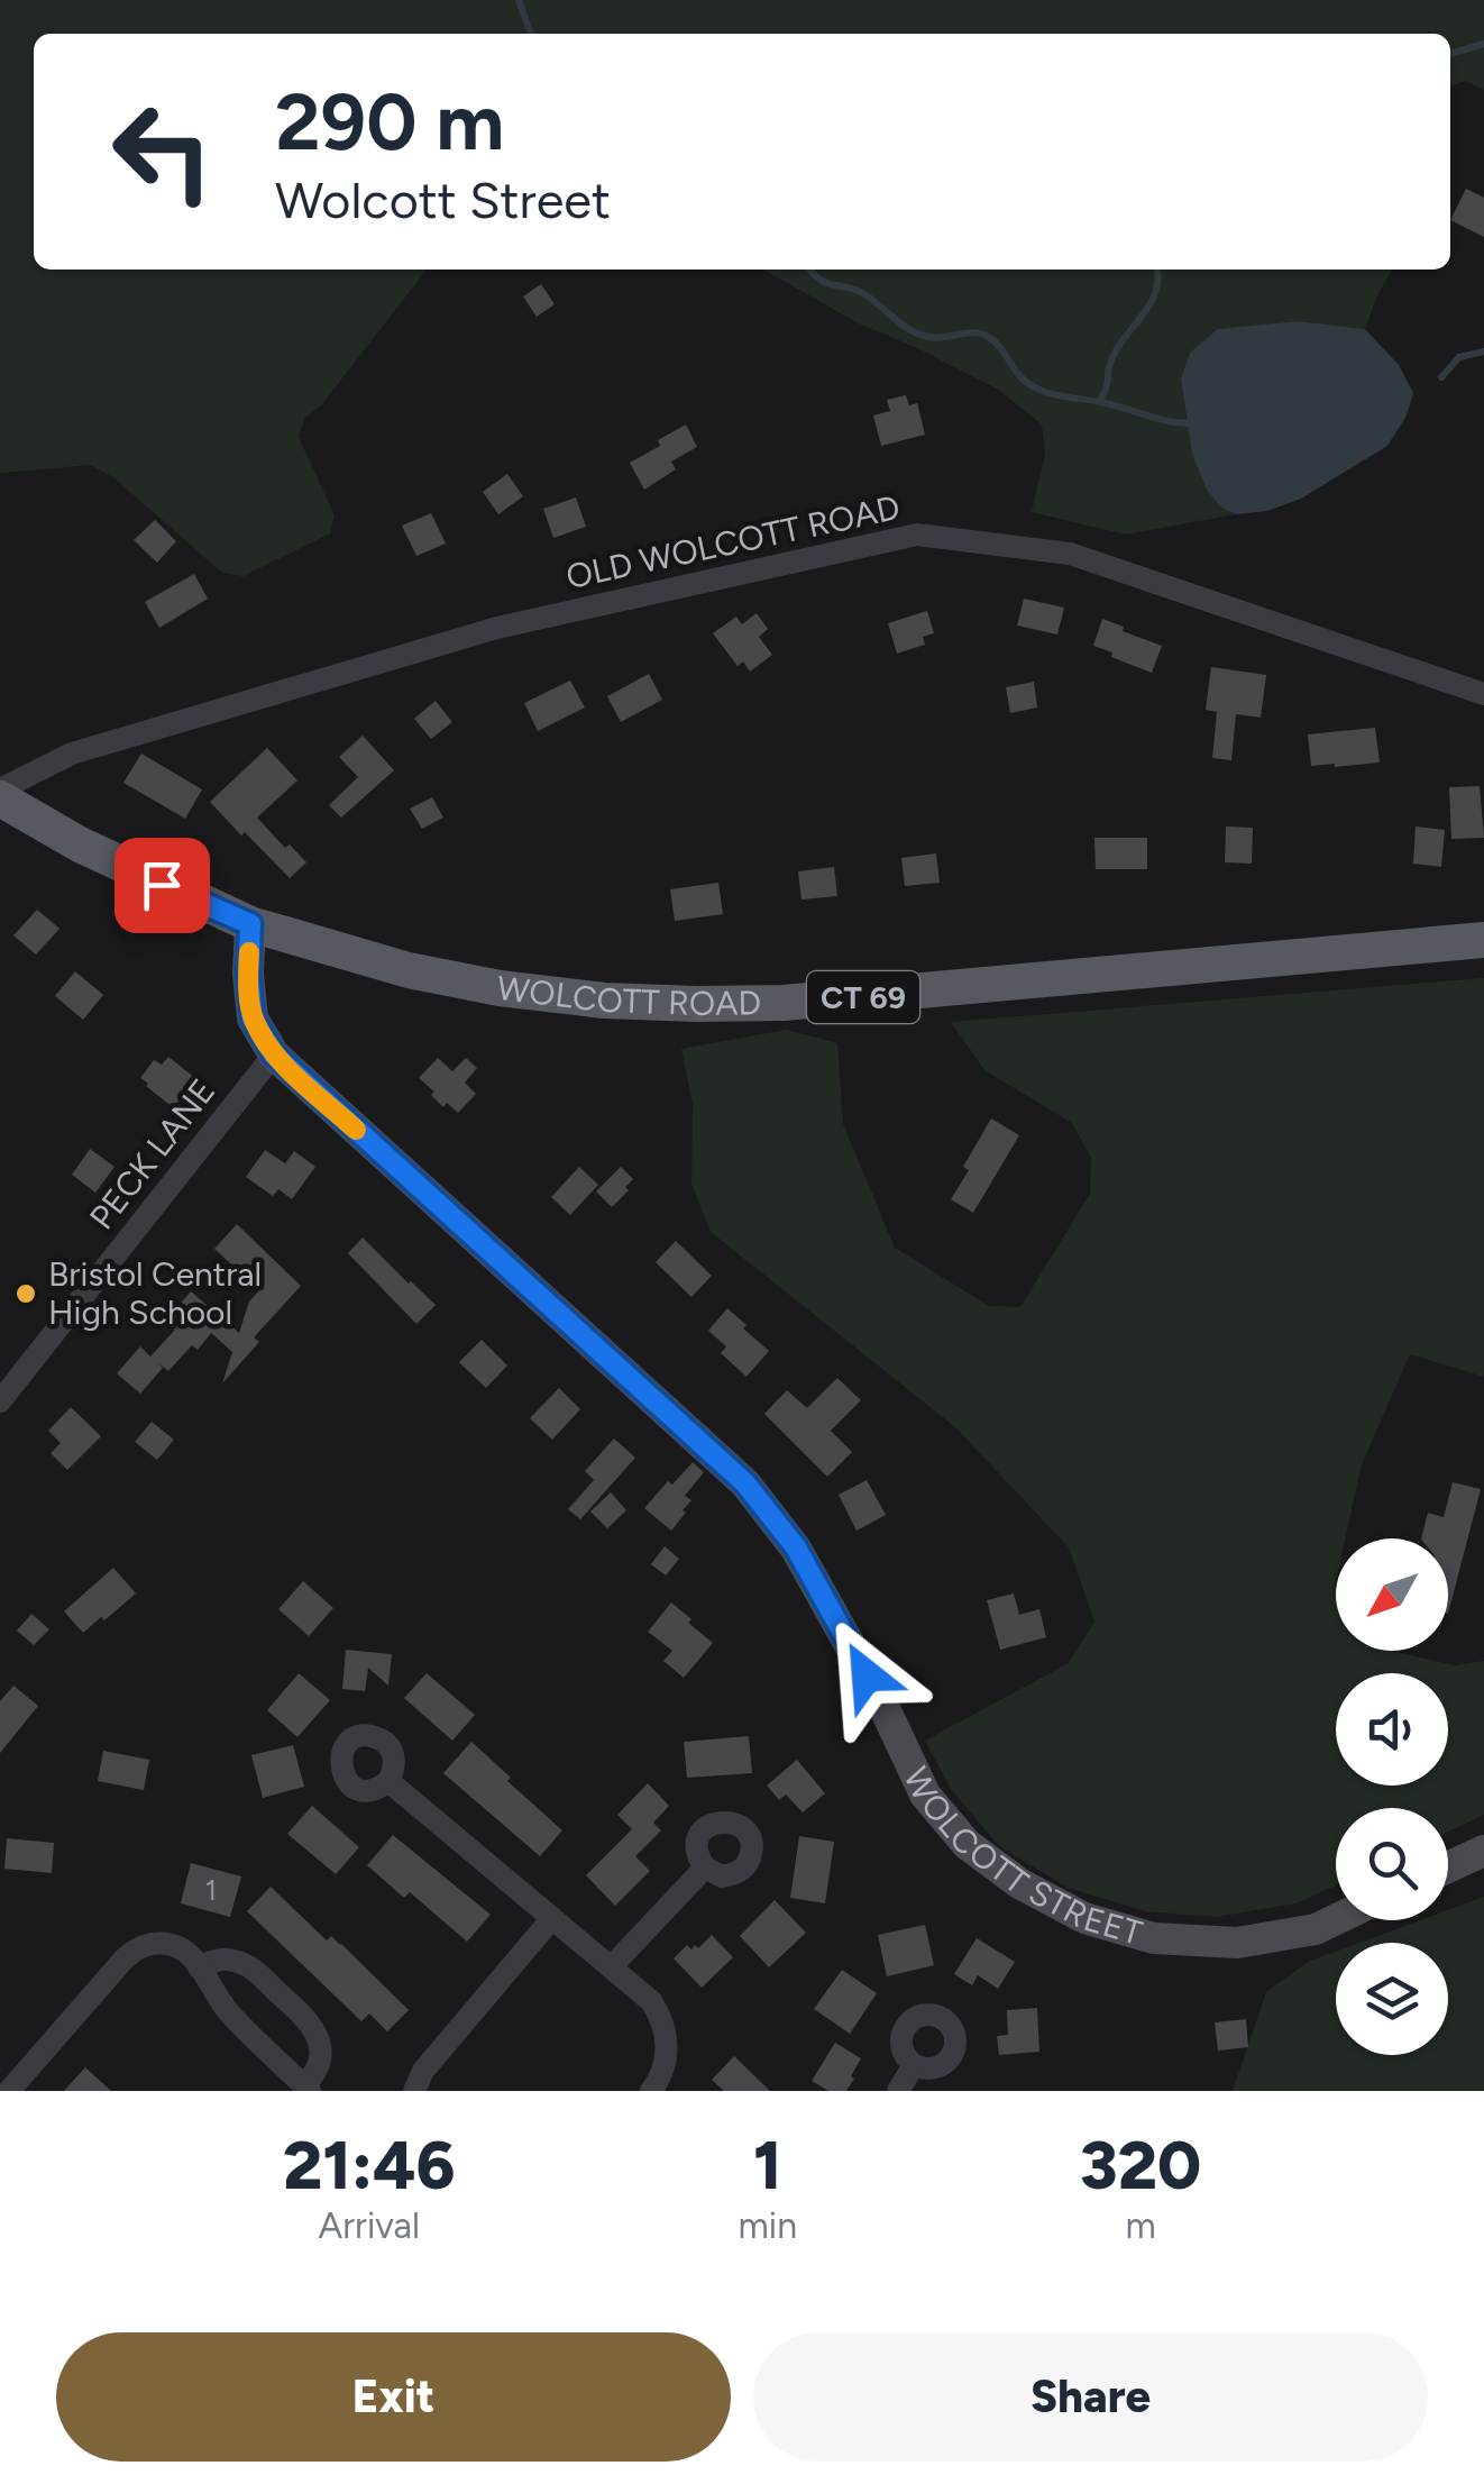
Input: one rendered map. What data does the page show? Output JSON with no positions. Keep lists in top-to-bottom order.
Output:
{
  "streets": {
    "main road": ["WOLCOTT ROAD", "CT 69", "WOLCOTT STREET"],
    "street": ["OLD WOLCOTT ROAD", "PECK LANE"]
  },
  "crossings": [
    ["WOLCOTT ROAD", "CT 69"],
    ["WOLCOTT ROAD", "WOLCOTT STREET"],
    ["CT 69", "WOLCOTT STREET"],
    ["PECK LANE", "WOLCOTT STREET"]
  ],
  "places": ["Bristol Central High School"],
  "house_numbers": ["1"],
  "north": "bottom left",
  "page": {
    "turn": ["290 m", "Wolcott Street"],
    "eta": [
      "21:46",
      "Arrival",
      "1",
      "min",
      "320",
      "m"
    ],
    "buttons": ["Exit", "Share"]
  }
}
